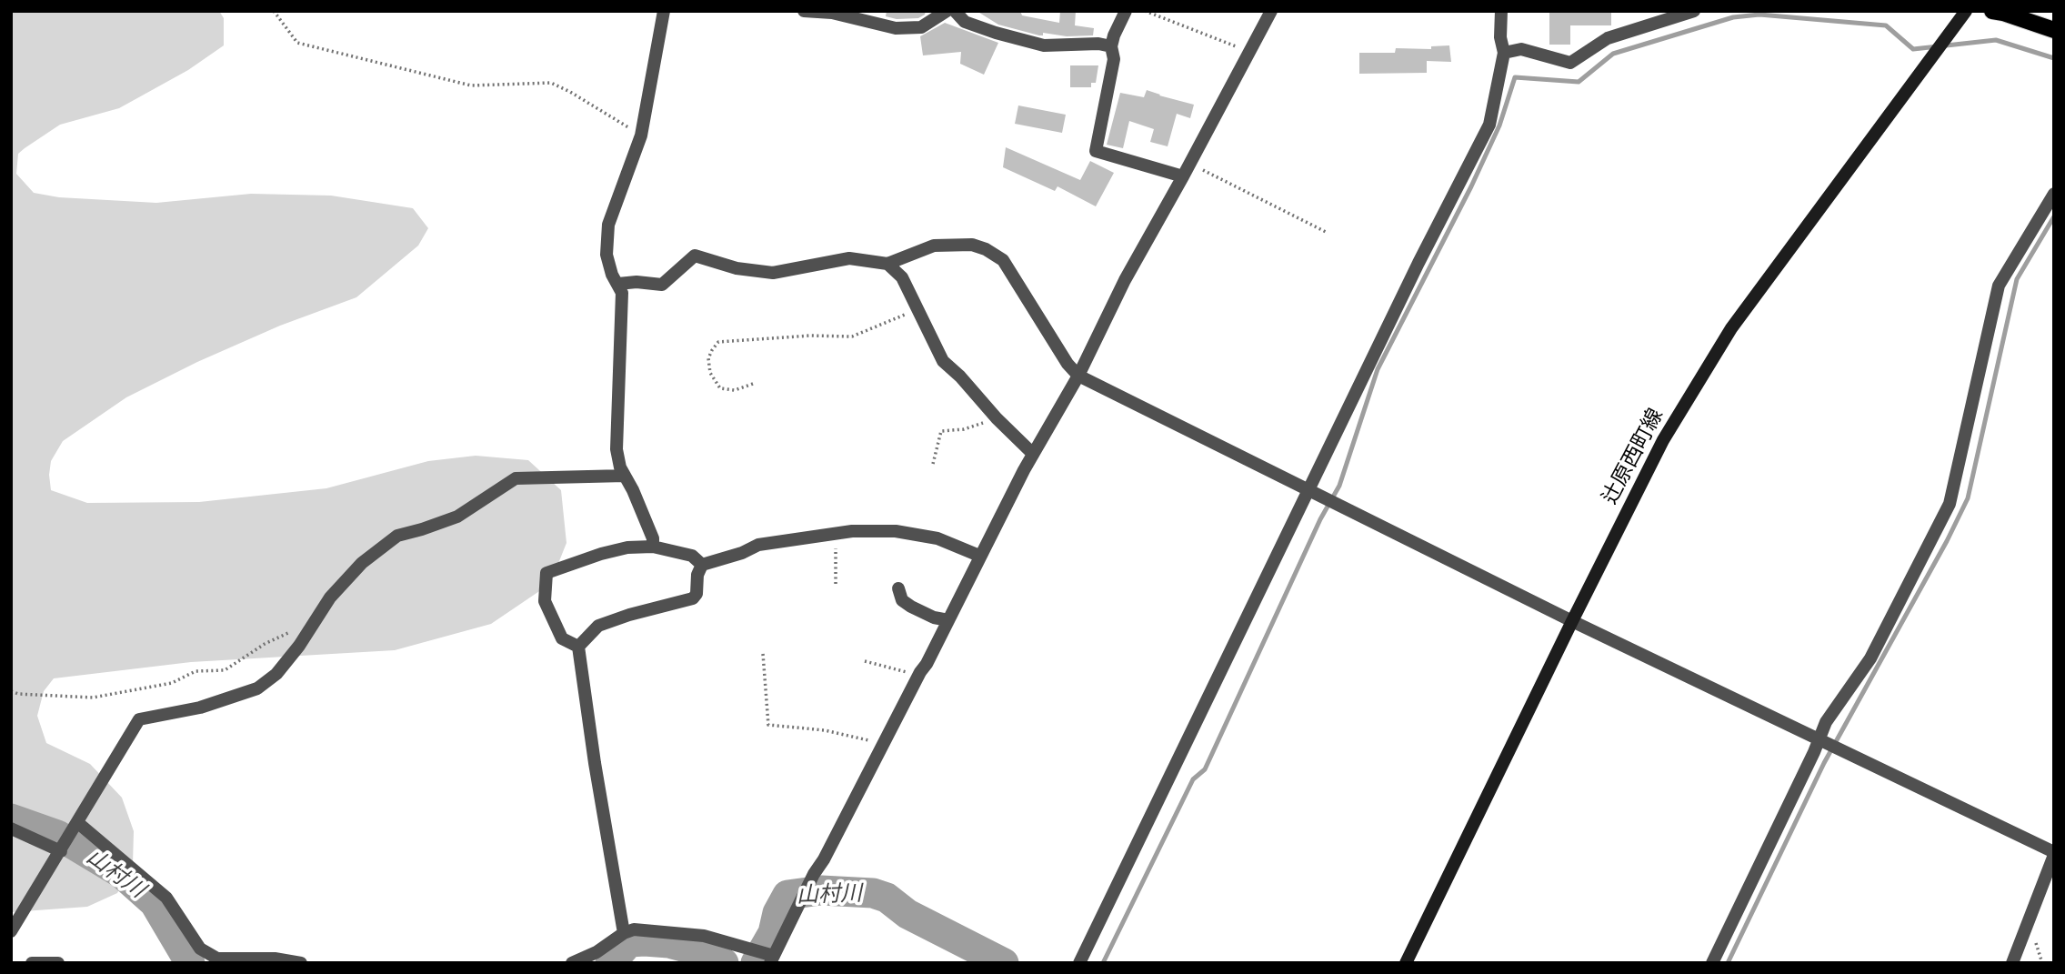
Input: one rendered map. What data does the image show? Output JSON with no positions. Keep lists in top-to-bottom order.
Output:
{
  "streets": {
    "main road": ["辻原西町線"]
  },
  "water": ["山村川"]
}
